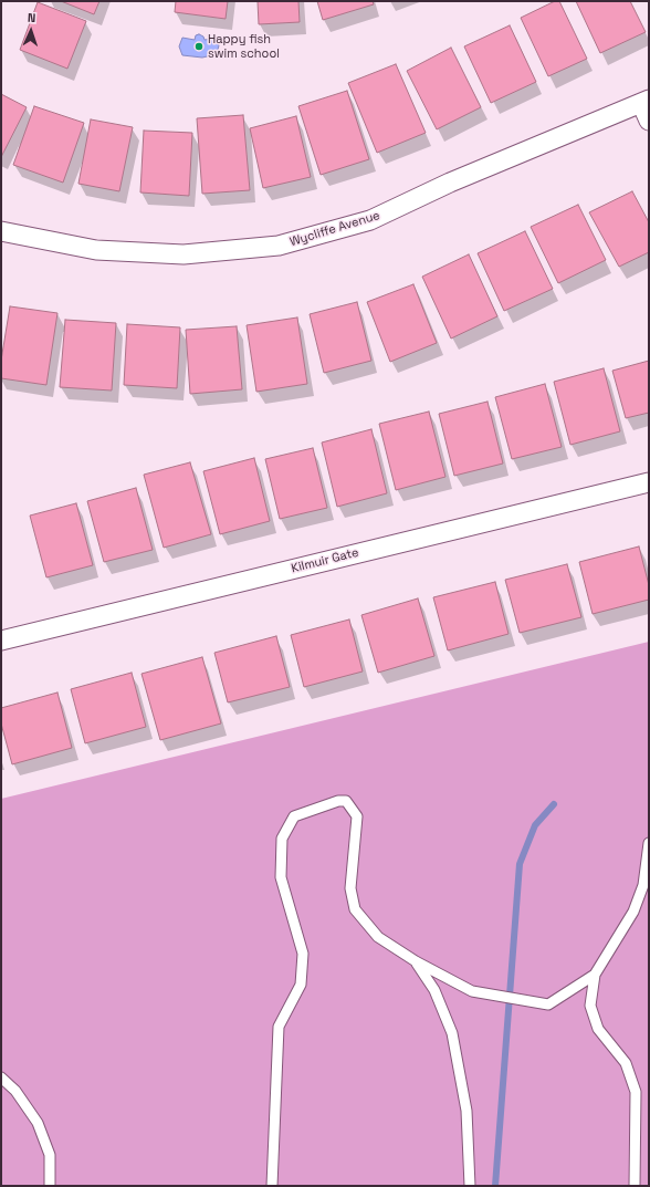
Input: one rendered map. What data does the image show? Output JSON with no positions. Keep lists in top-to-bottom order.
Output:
{
  "streets": {
    "street": ["Wycliffe Avenue", "Kilmuir Gate"]
  },
  "places": ["Happy fish swim school"],
  "north": "top"
}
